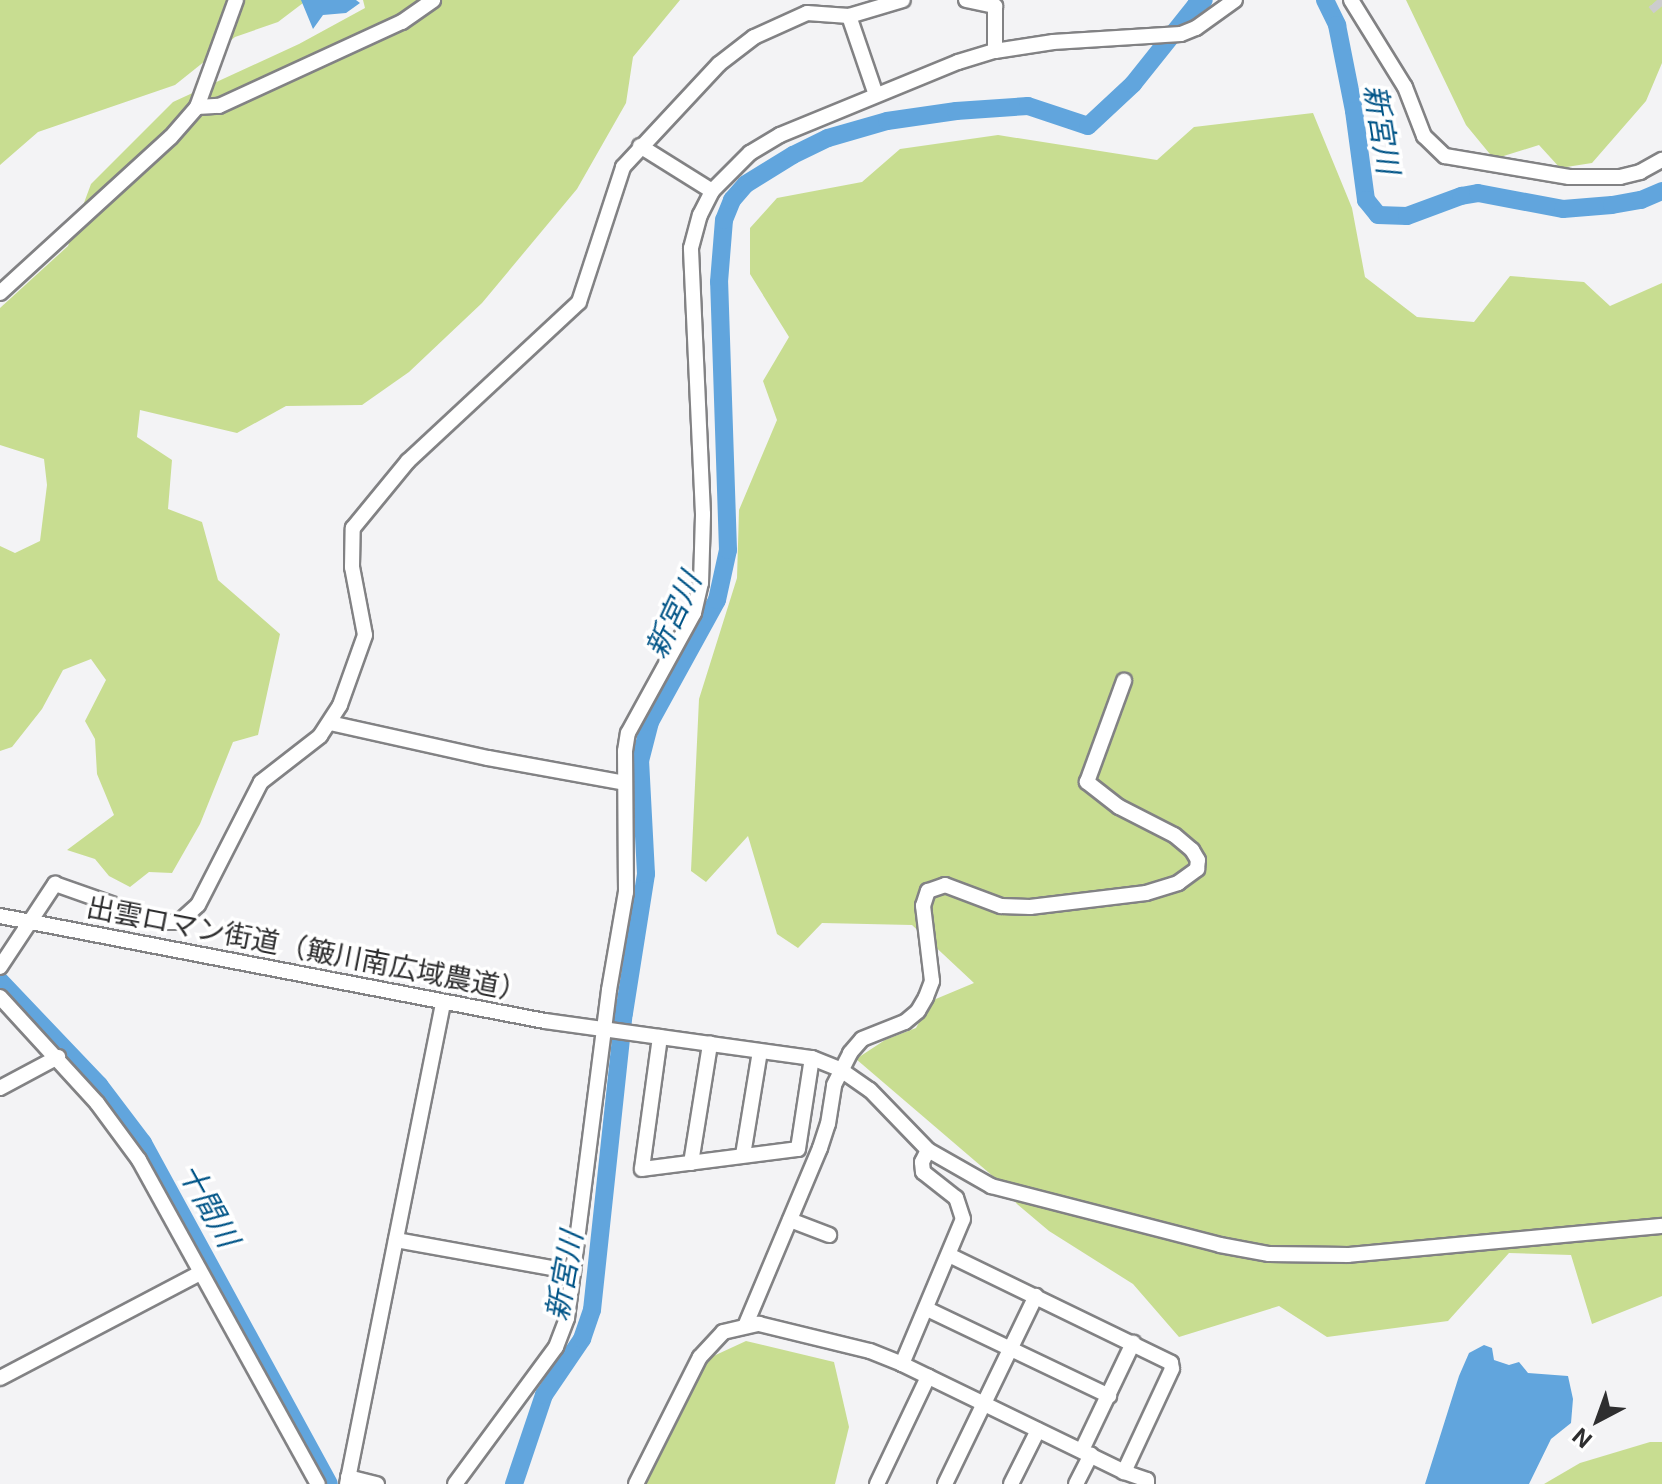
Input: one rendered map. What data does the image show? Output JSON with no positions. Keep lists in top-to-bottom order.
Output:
{
  "streets": {
    "street": ["出雲ロマン街道（簸川南広域農道）"]
  },
  "water": ["新宮川", "十間川"],
  "north": "bottom left"
}
